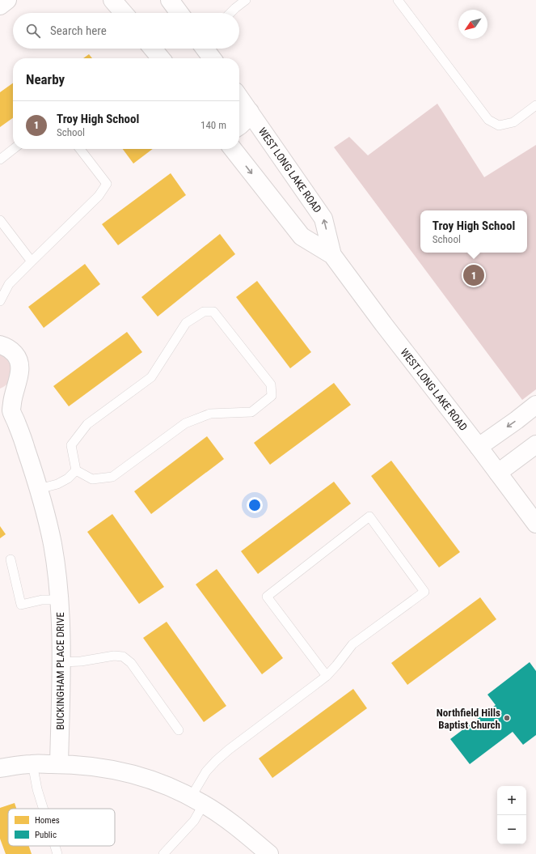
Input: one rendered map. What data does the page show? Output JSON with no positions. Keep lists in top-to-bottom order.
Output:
{
  "streets": {
    "street": ["WEST LONG LAKE ROAD", "BUCKINGHAM PLACE DRIVE"]
  },
  "places": ["Northfield Hills Baptist Church"],
  "legend": ["Homes", "Public"],
  "north": "bottom left",
  "page": {
    "search": "Search here",
    "heading": "Nearby",
    "list": [
      {
        "mark": "1",
        "name": "Troy High School",
        "note": "School",
        "value": "140 m"
      }
    ],
    "popup": ["Troy High School", "School"],
    "pins": "1",
    "map_buttons": ["+", "−"]
  }
}
